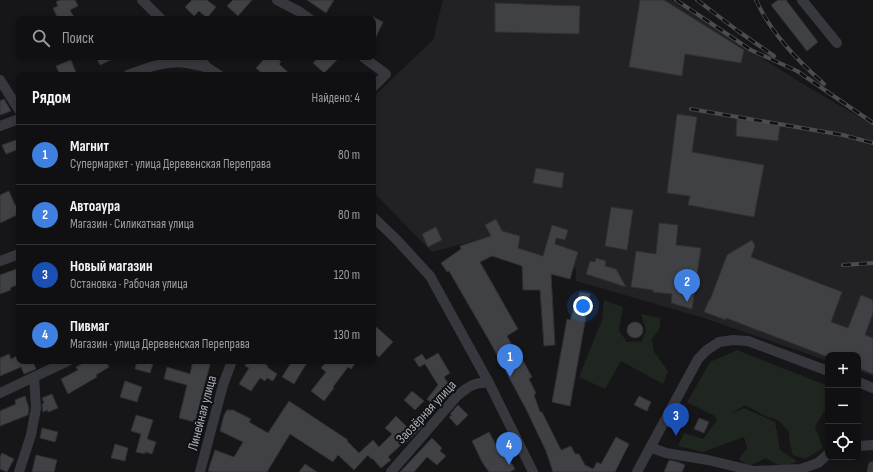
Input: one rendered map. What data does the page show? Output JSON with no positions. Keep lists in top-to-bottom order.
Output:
{
  "streets": {
    "street": ["Заозёрная улица", "Линейная улица"]
  },
  "page": {
    "search": "Поиск",
    "heading": ["Рядом", "Найдено: 4"],
    "list": [
      {
        "mark": "1",
        "name": "Магнит",
        "note": "Супермаркет · улица Деревенская Переправа",
        "value": "80 m"
      },
      {
        "mark": "2",
        "name": "Автоаура",
        "note": "Магазин · Силикатная улица",
        "value": "80 m"
      },
      {
        "mark": "3",
        "name": "Новый магазин",
        "note": "Остановка · Рабочая улица",
        "value": "120 m"
      },
      {
        "mark": "4",
        "name": "Пивмаг",
        "note": "Магазин · улица Деревенская Переправа",
        "value": "130 m"
      }
    ],
    "pins": [
      "2",
      "1",
      "3",
      "4"
    ],
    "map_buttons": ["+", "−"]
  }
}
